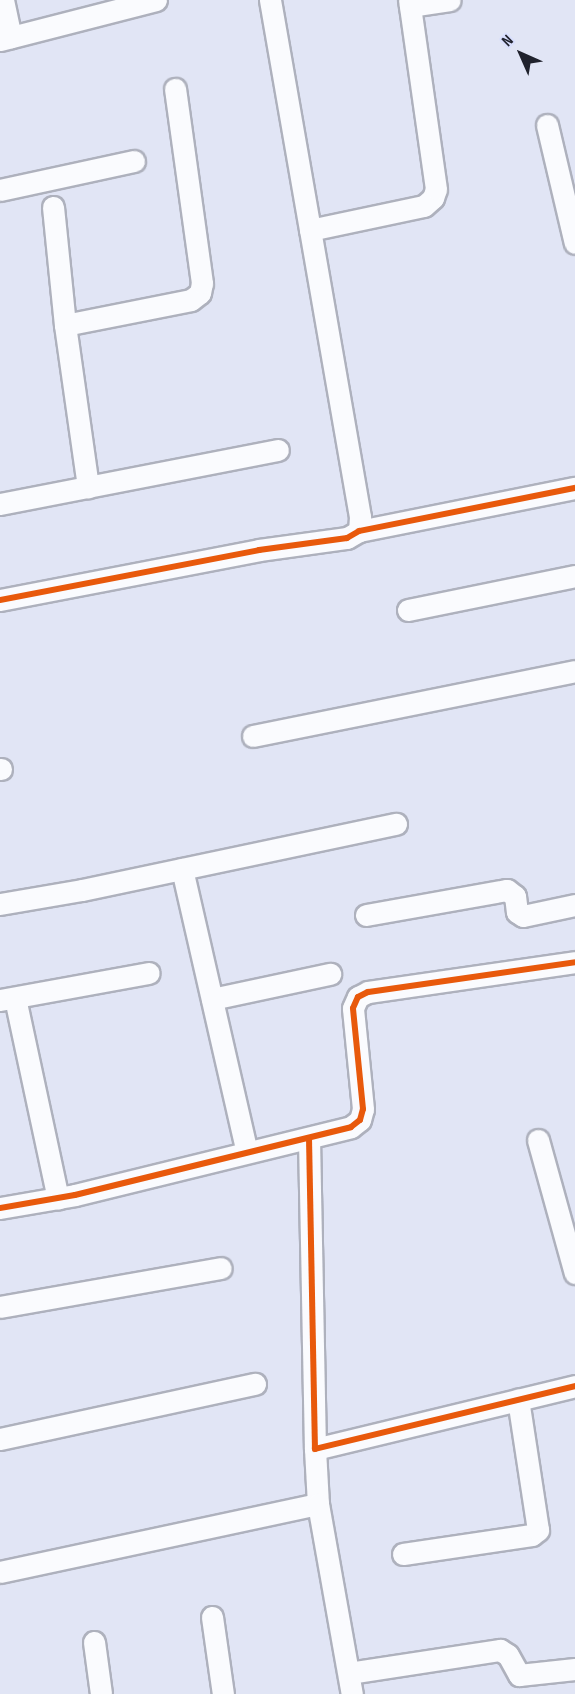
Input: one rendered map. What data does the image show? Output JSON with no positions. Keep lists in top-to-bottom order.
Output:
{
  "north": "top left"
}
